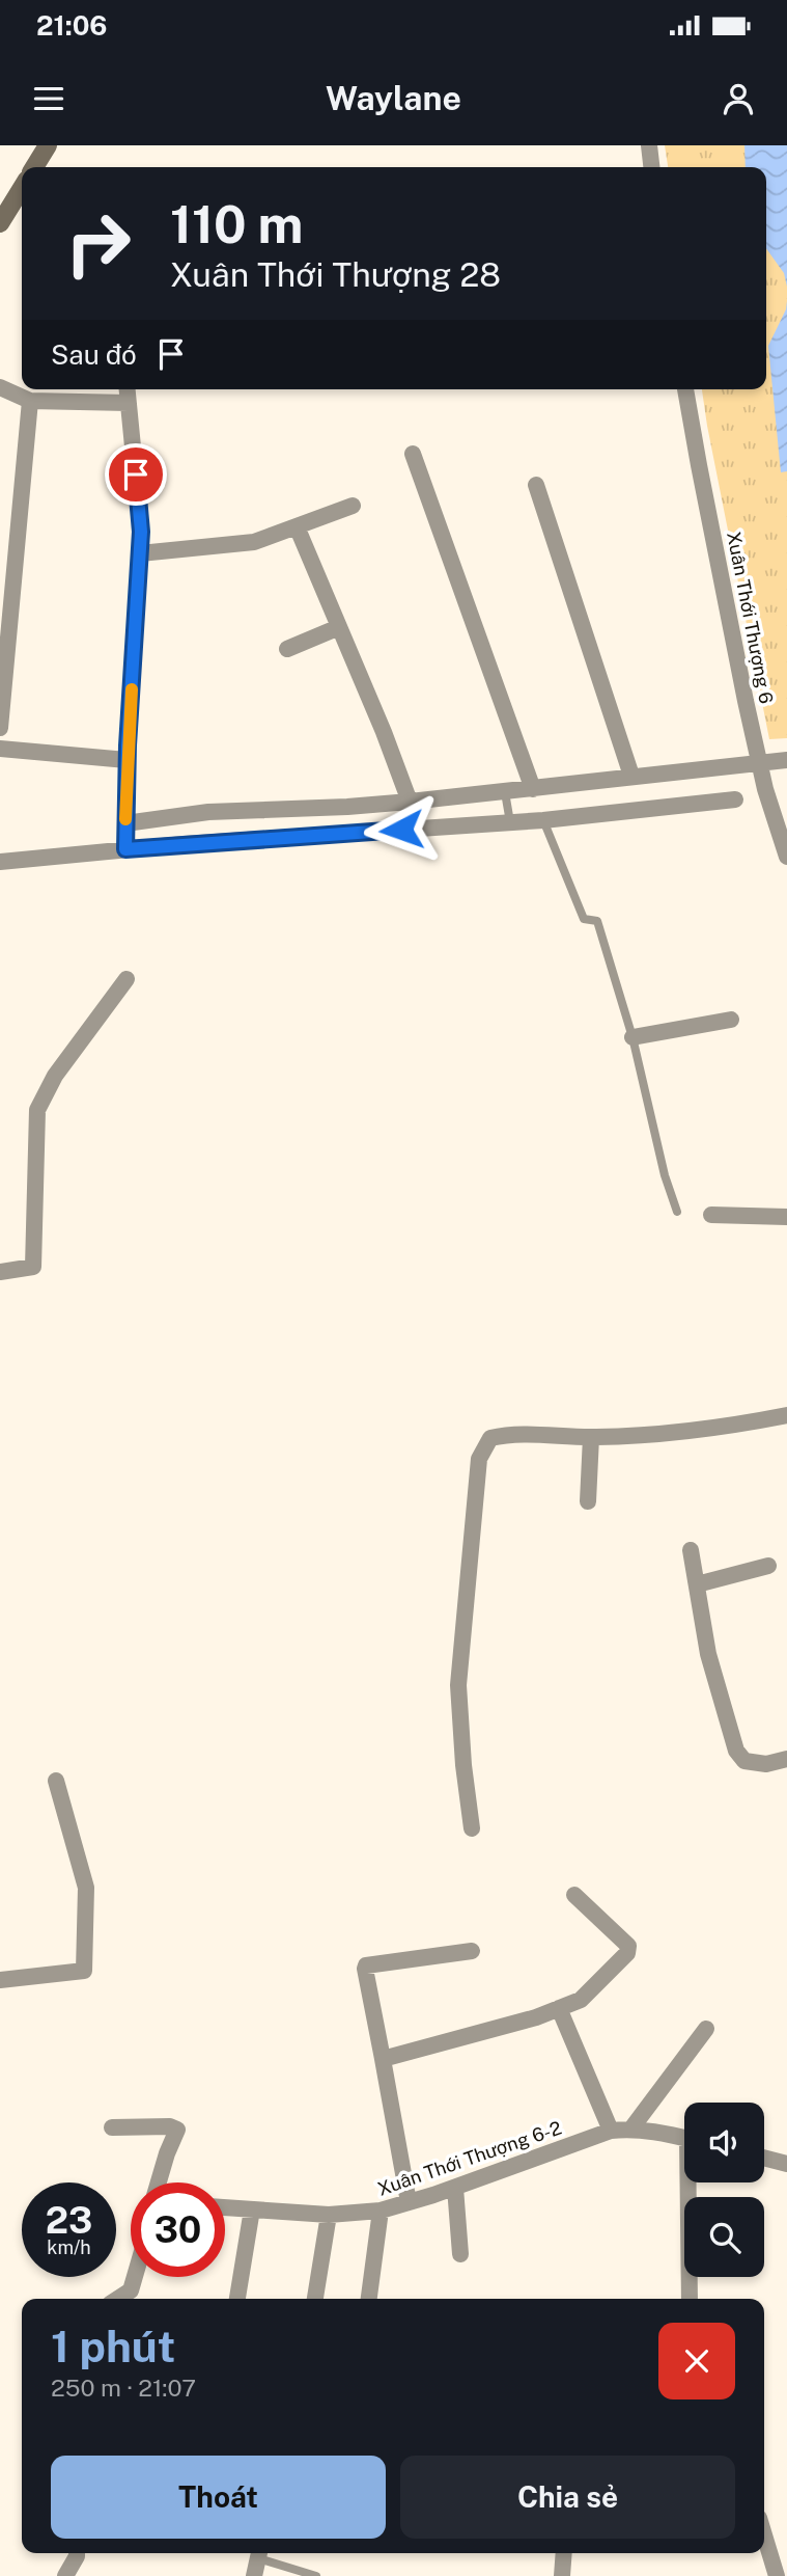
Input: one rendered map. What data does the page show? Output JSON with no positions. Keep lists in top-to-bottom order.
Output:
{
  "streets": {
    "street": ["Xuân Thới Thượng 6", "Xuân Thới Thượng 6-2"]
  },
  "page": {
    "status": "21:06",
    "header": "Waylane",
    "turn": ["110 m", "Xuân Thới Thượng 28"],
    "then": "Sau đó",
    "speed": "23 km/h",
    "limit": "30",
    "heading": ["1 phút", "250 m · 21:07"],
    "buttons": ["Thoát", "Chia sẻ"]
  }
}
